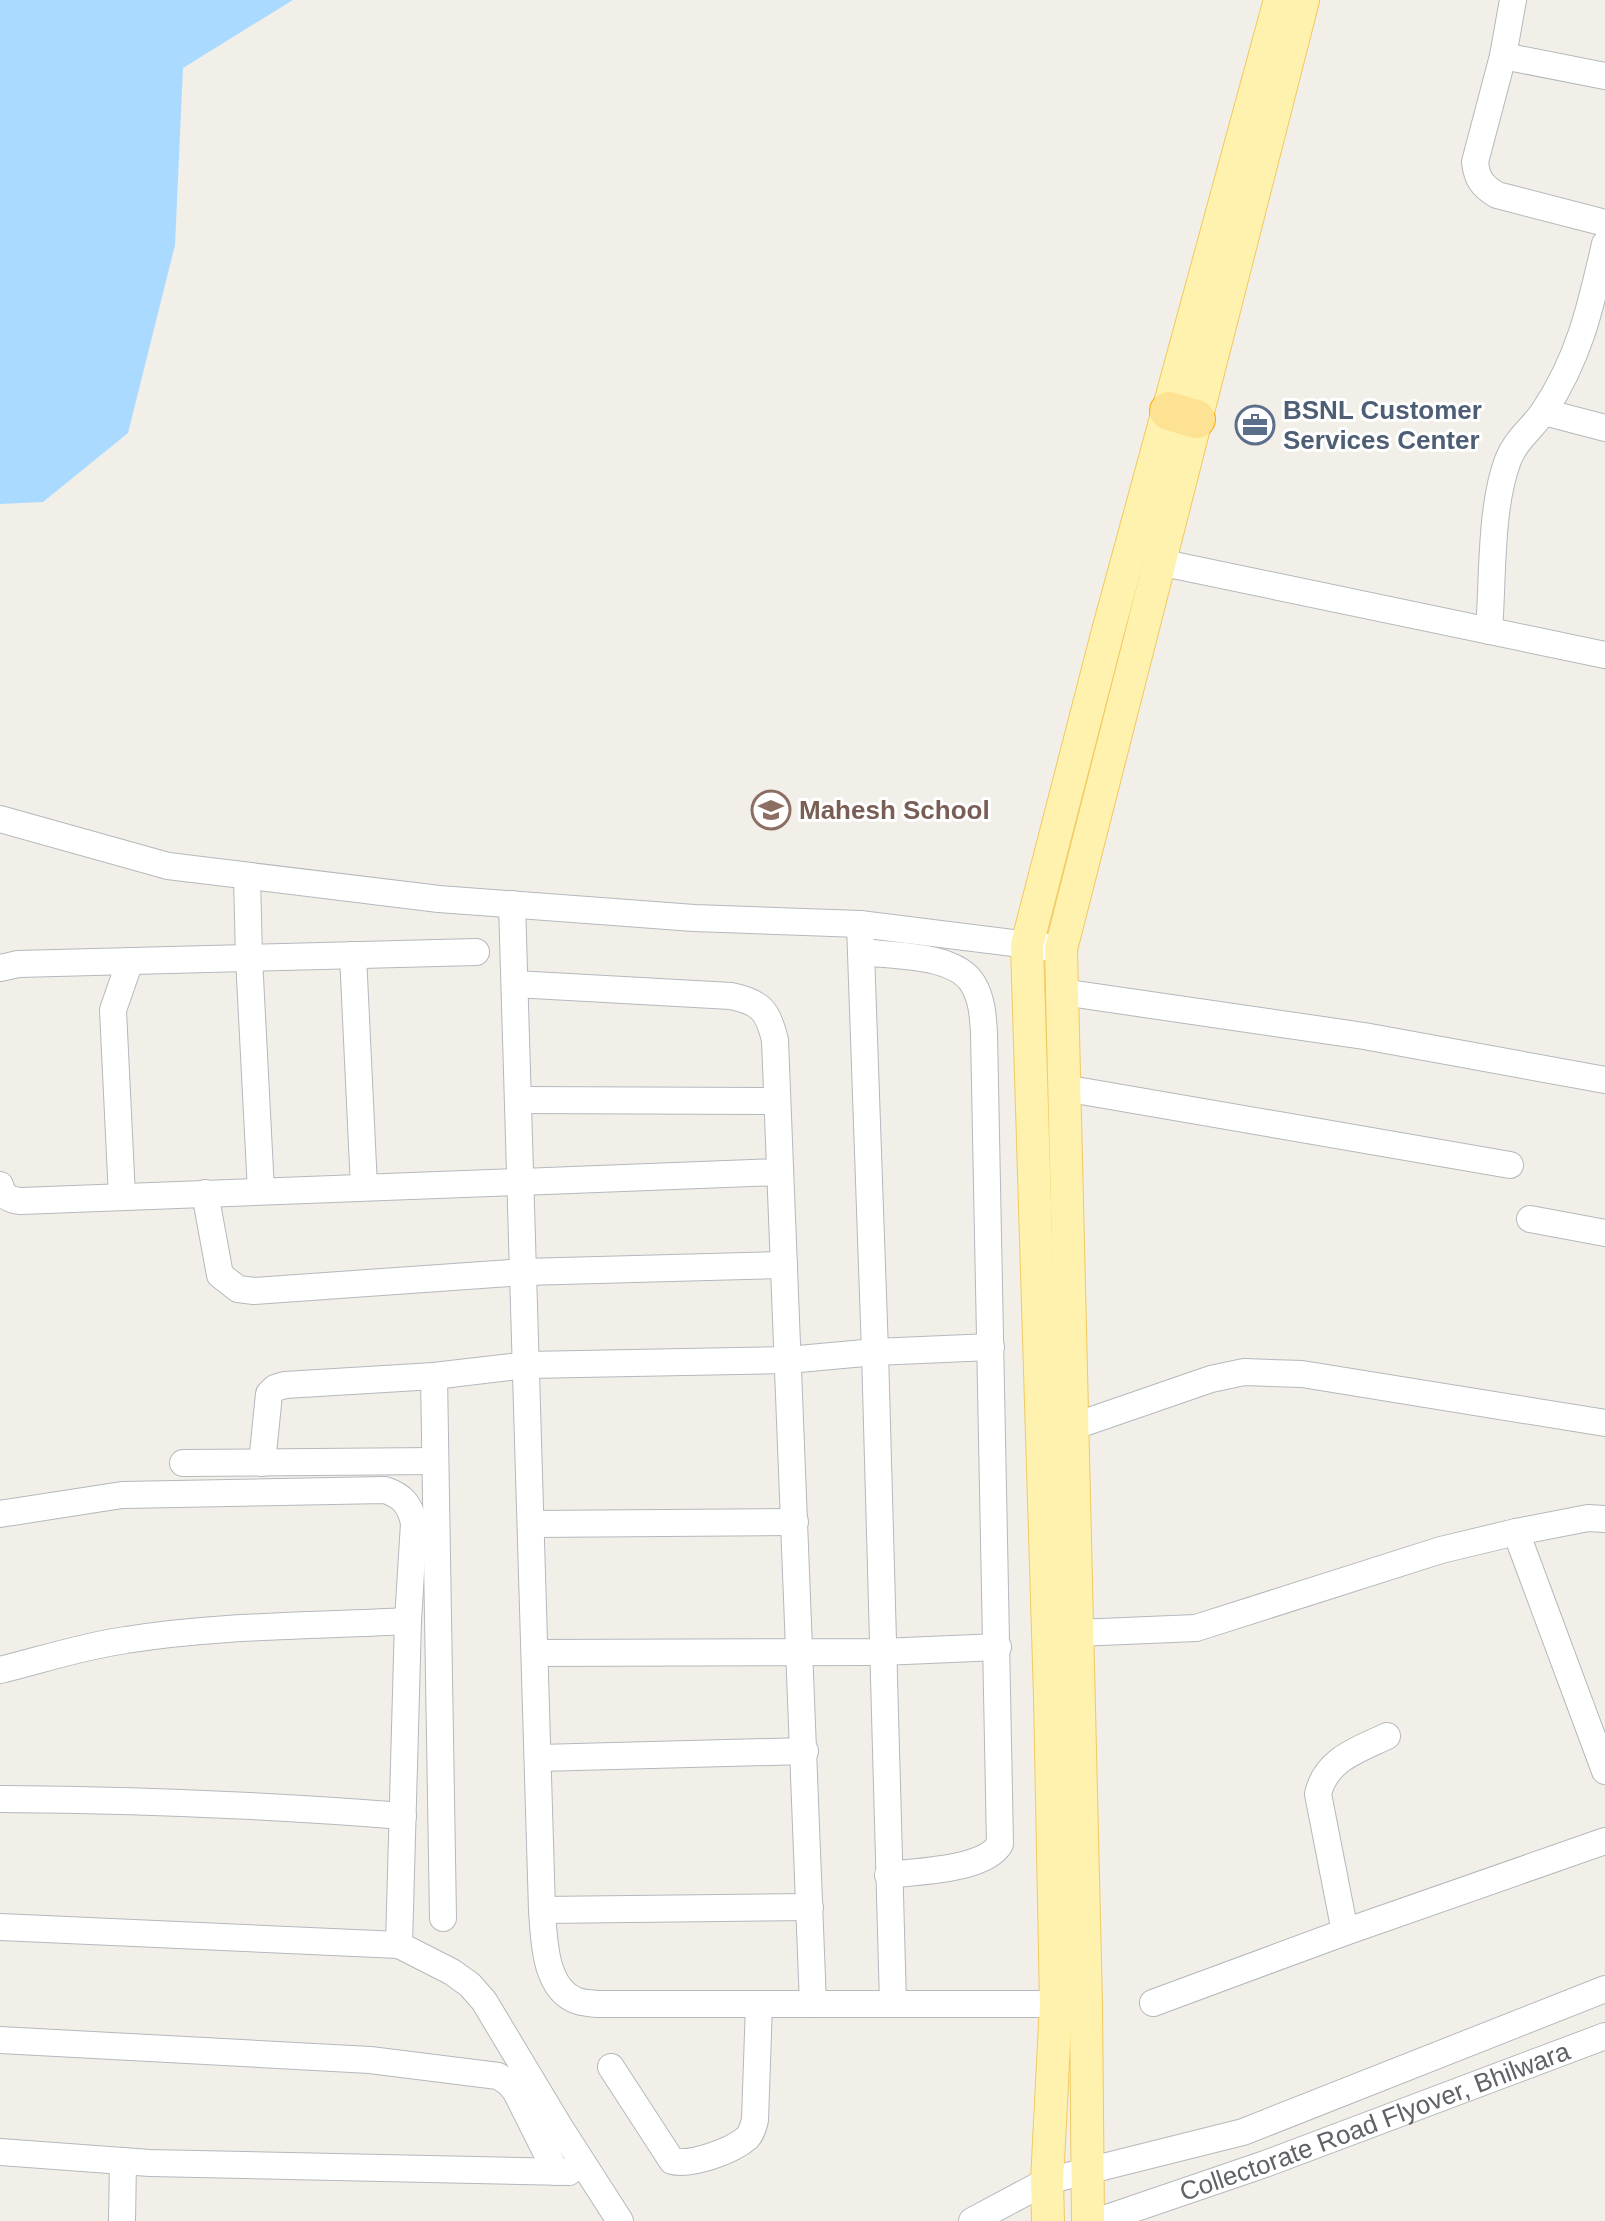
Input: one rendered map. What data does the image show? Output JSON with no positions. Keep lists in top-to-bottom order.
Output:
{
  "streets": {
    "street": ["Collectorate Road Flyover, Bhilwara"]
  },
  "places": {
    "office": ["BSNL Customer Services Center"],
    "school or university": ["Mahesh School"]
  }
}
